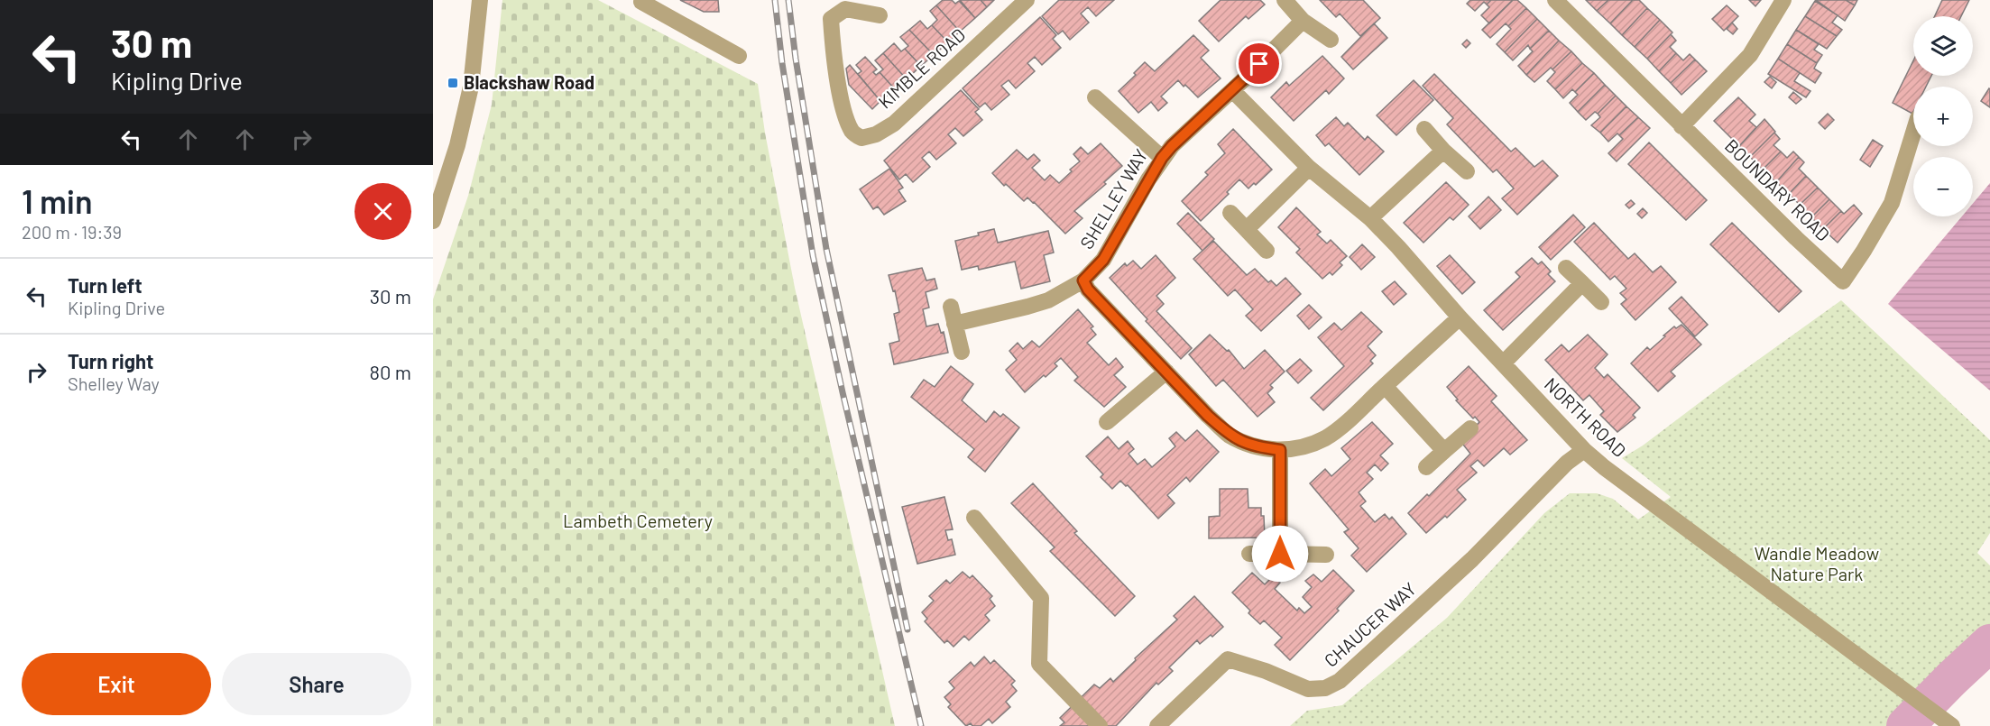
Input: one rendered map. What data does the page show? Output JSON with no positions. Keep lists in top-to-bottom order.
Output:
{
  "streets": {
    "street": [
      "KIMBLE ROAD",
      "BOUNDARY ROAD",
      "SHELLEY WAY",
      "NORTH ROAD",
      "CHAUCER WAY"
    ]
  },
  "crossings": [
    ["SHELLEY WAY", "NORTH ROAD"],
    ["NORTH ROAD", "CHAUCER WAY"]
  ],
  "parks": ["Lambeth Cemetery", "Wandle Meadow Nature Park"],
  "places": {
    "transit": ["Blackshaw Road"]
  },
  "page": {
    "turn": ["30 m", "Kipling Drive"],
    "map_buttons": ["+", "−"],
    "heading": ["1 min", "200 m · 19:39"],
    "list": [
      {
        "name": "Turn left",
        "note": "Kipling Drive",
        "value": "30 m"
      },
      {
        "name": "Turn right",
        "note": "Shelley Way",
        "value": "80 m"
      }
    ],
    "buttons": ["Exit", "Share"]
  }
}
